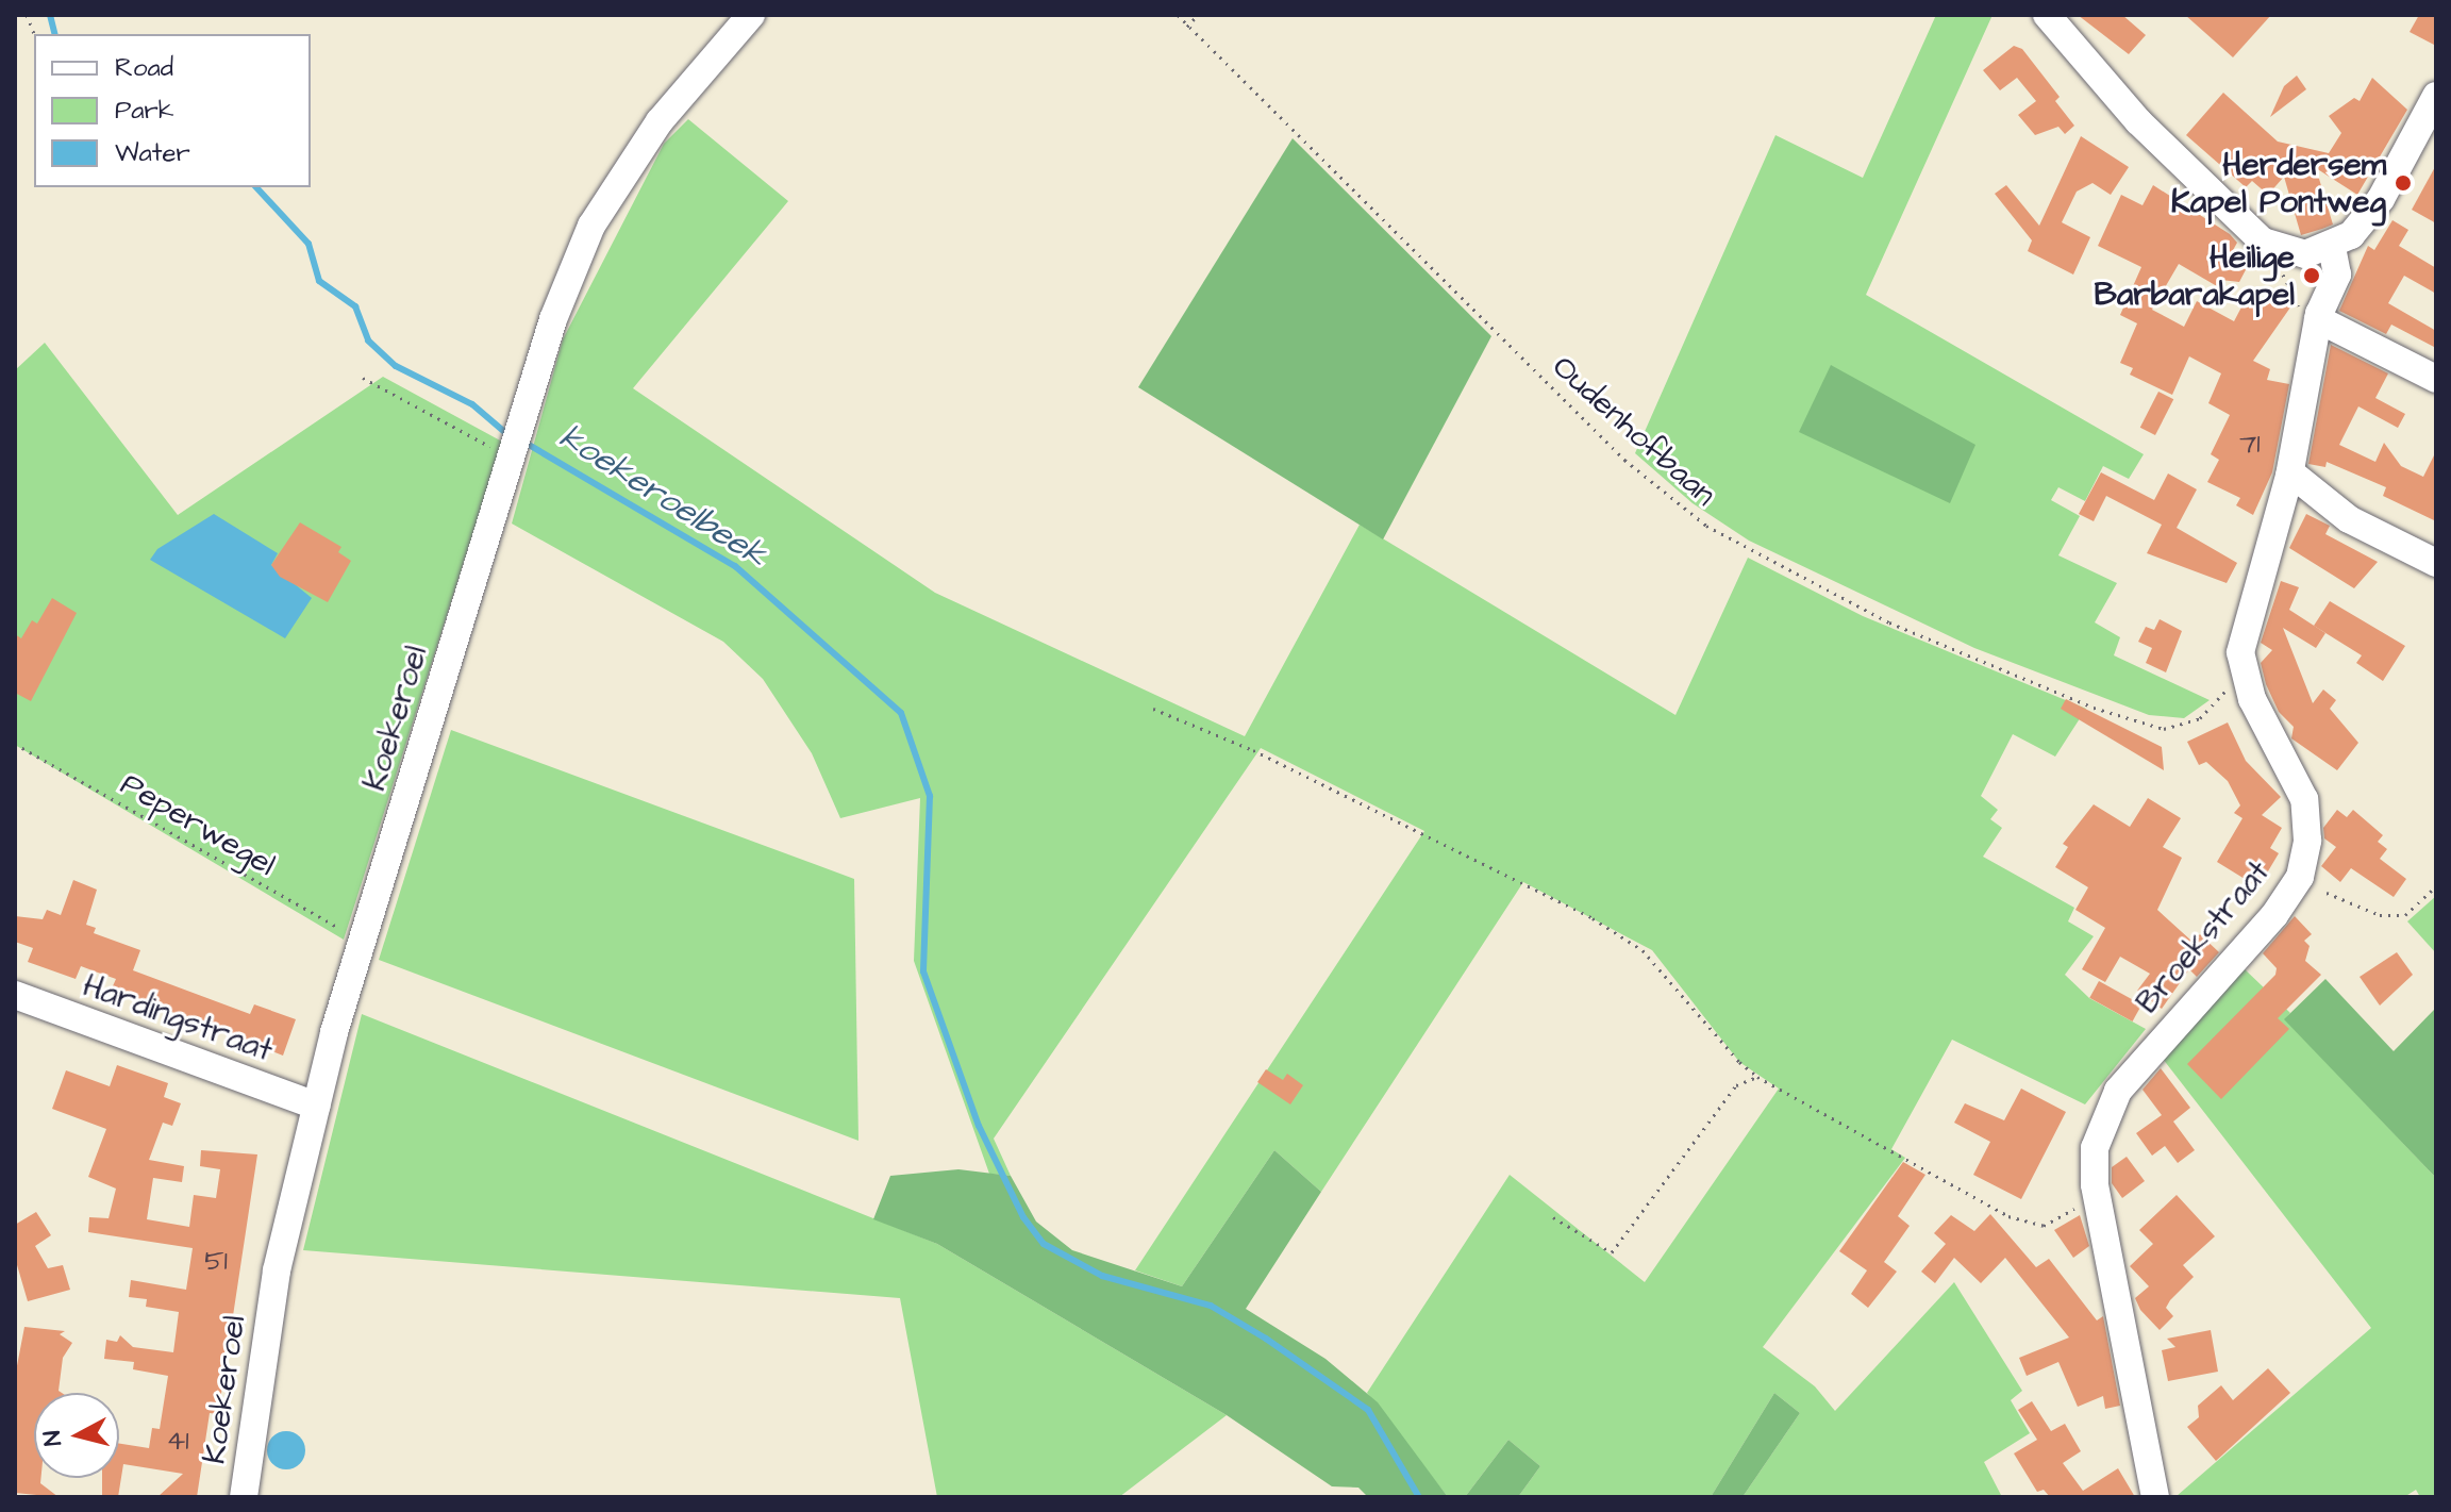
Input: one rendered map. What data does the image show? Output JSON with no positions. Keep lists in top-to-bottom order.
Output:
{
  "streets": {
    "street": ["Koekeroel", "Broekstraat", "Hardingstraat"],
    "path": ["Oudenhofbaan", "Peperwegel"]
  },
  "crossings": [
    ["Oudenhofbaan", "Broekstraat"],
    ["Koekeroel", "Peperwegel"],
    ["Koekeroel", "Hardingstraat"]
  ],
  "water": ["koekeroelbeek"],
  "places": ["Herdersem Kapel Pontweg", "Heilige Barbarakapel"],
  "house_numbers": ["71", "51", "41"],
  "legend": ["Road", "Park", "Water"],
  "north": "left"
}
